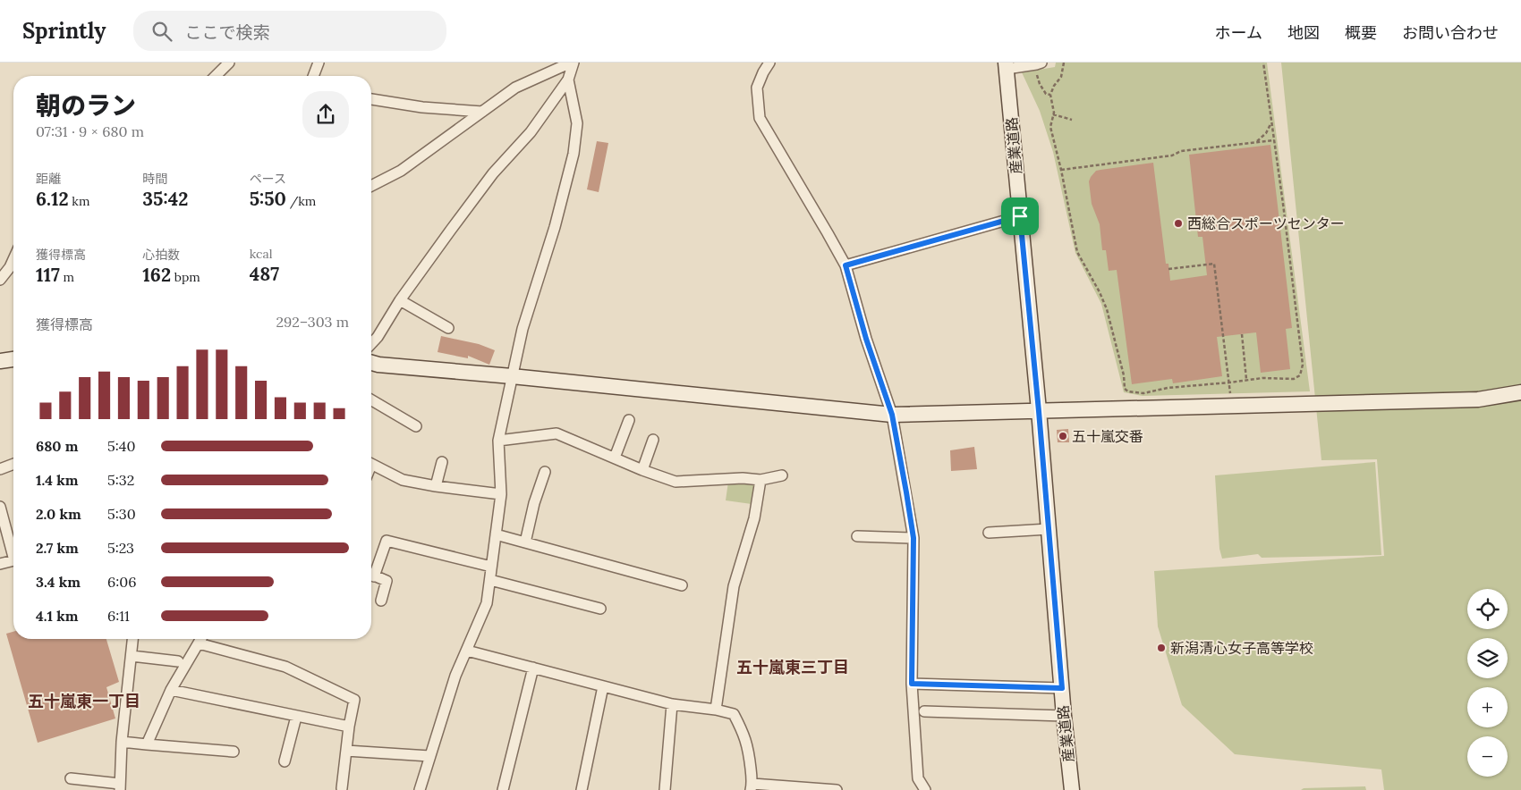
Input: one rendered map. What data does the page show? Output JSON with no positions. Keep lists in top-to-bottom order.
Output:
{
  "streets": {
    "street": ["産業道路"]
  },
  "districts": ["五十嵐東三丁目", "五十嵐東一丁目"],
  "places": ["西総合スポーツセンター", "五十嵐交番", "新潟清心女子高等学校"],
  "page": {
    "header": "Sprintly",
    "search": "ここで検索",
    "nav": [
      "ホーム",
      "地図",
      "概要",
      "お問い合わせ"
    ],
    "heading": ["朝のラン", "07:31 · 9 × 680 m"],
    "stats": [
      ["距離", "6.12 km"],
      ["時間", "35:42"],
      ["ペース", "5:50 /km"],
      ["獲得標高", "117 m"],
      ["心拍数", "162 bpm"],
      ["kcal", "487"]
    ],
    "chart": ["獲得標高", "292–303 m"],
    "list": [
      {
        "name": "680 m",
        "note": "5:40"
      },
      {
        "name": "1.4 km",
        "note": "5:32"
      },
      {
        "name": "2.0 km",
        "note": "5:30"
      },
      {
        "name": "2.7 km",
        "note": "5:23"
      },
      {
        "name": "3.4 km",
        "note": "6:06"
      },
      {
        "name": "4.1 km",
        "note": "6:11"
      }
    ],
    "map_buttons": ["+", "−"]
  }
}
